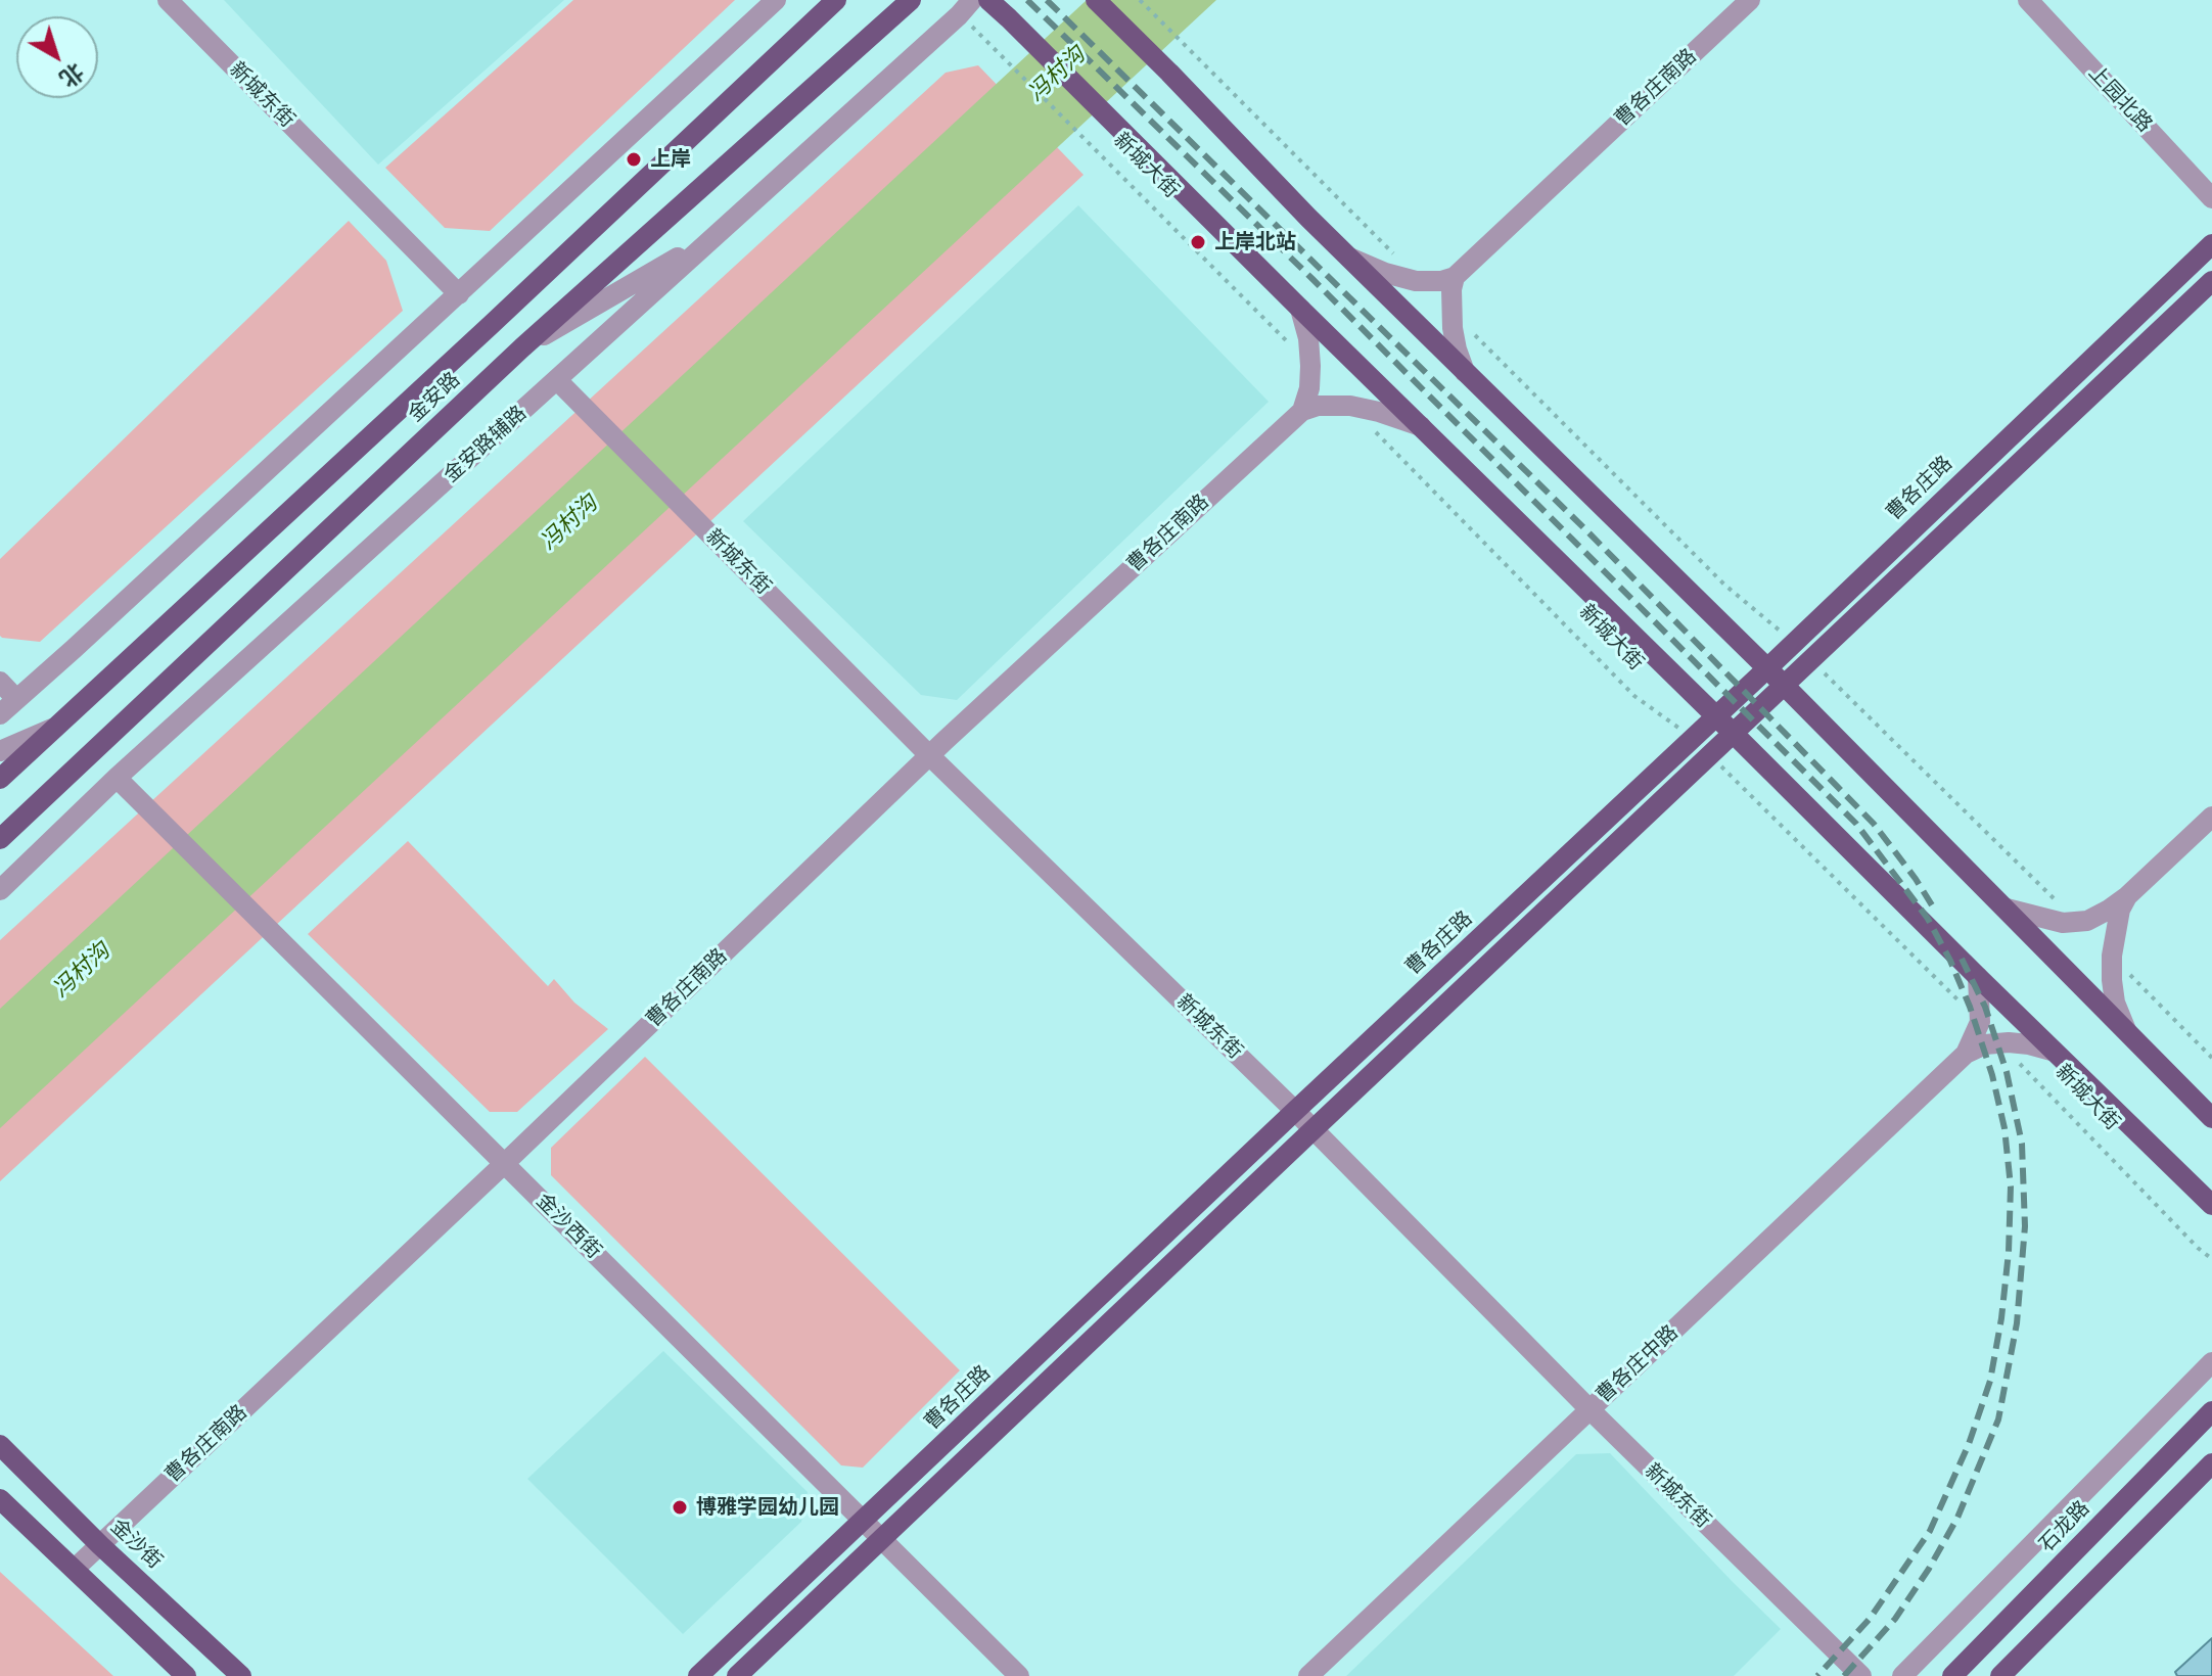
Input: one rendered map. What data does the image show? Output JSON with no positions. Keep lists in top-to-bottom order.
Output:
{
  "streets": {
    "main road": [
      "新城大街",
      "金安路",
      "曹各庄路",
      "石龙路",
      "金沙街"
    ],
    "street": [
      "曹各庄南路",
      "新城东街",
      "上园北路",
      "金安路辅路",
      "金沙西街",
      "曹各庄中路"
    ]
  },
  "crossings": [
    ["曹各庄南路", "新城东街"],
    ["曹各庄南路", "金沙西街"],
    ["曹各庄南路", "金沙街"],
    ["新城东街", "金安路辅路"],
    ["新城东街", "曹各庄路"],
    ["新城东街", "曹各庄中路"],
    ["新城大街", "曹各庄路"],
    ["新城大街", "曹各庄中路"],
    ["金安路辅路", "金沙西街"],
    ["曹各庄路", "金沙西街"]
  ],
  "water": ["冯村沟"],
  "places": ["上岸", "上岸北站", "博雅学园幼儿园"],
  "north": "bottom right"
}
